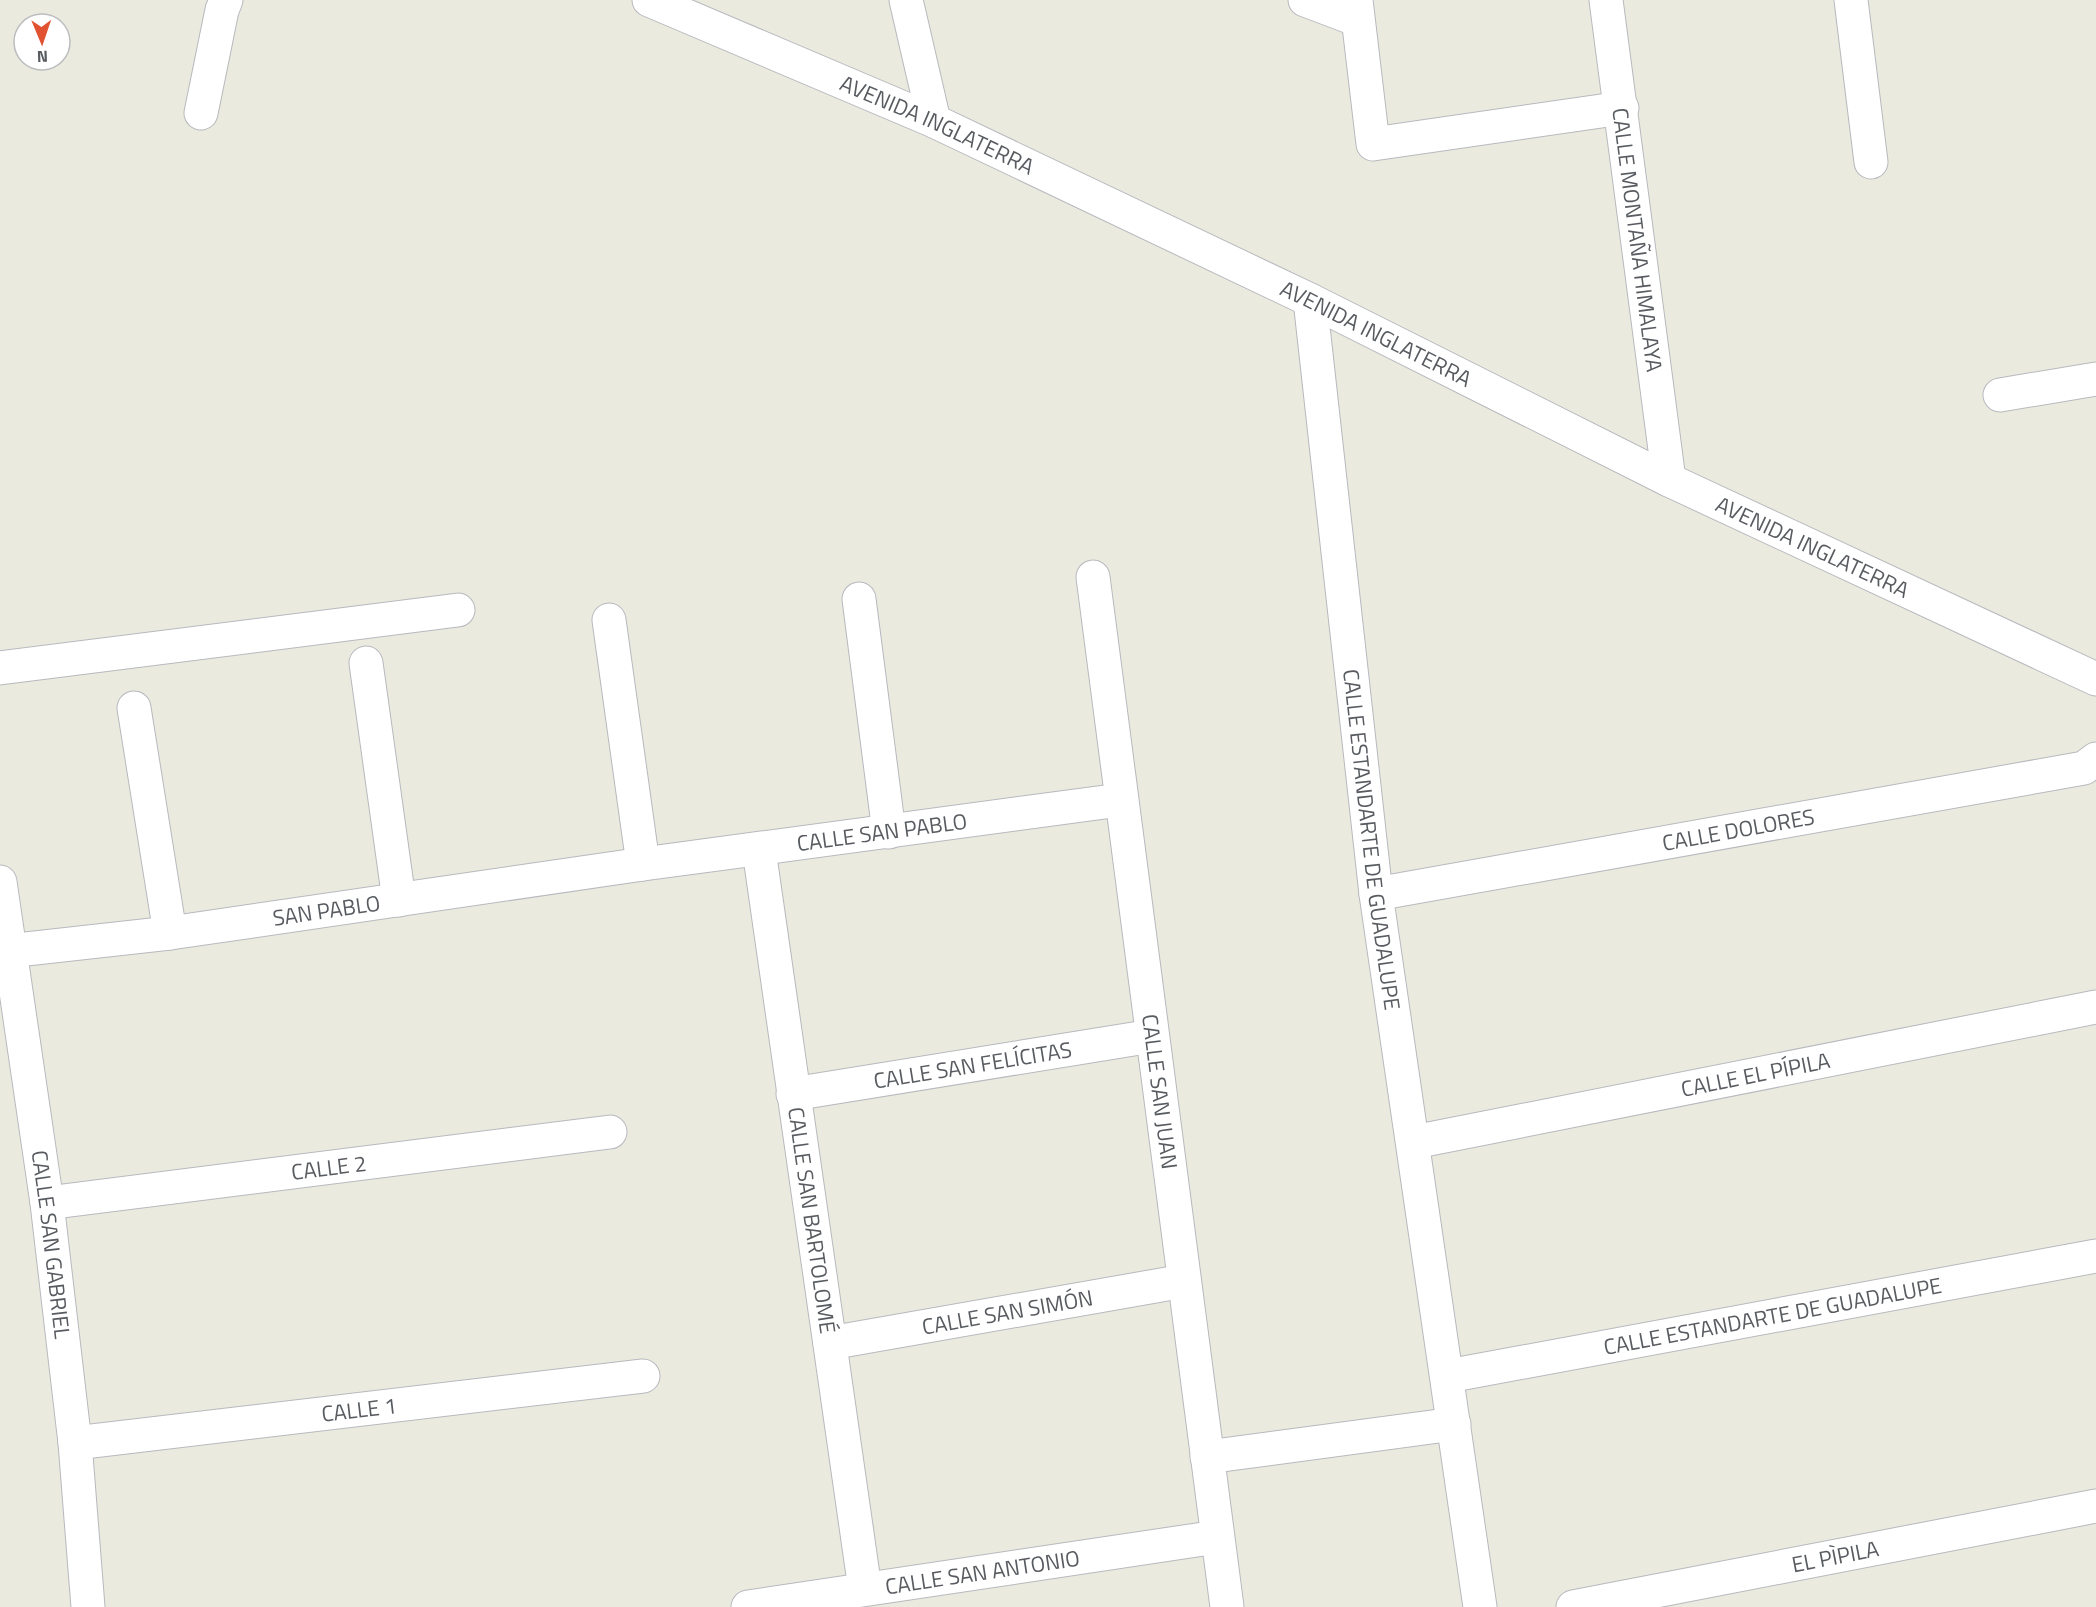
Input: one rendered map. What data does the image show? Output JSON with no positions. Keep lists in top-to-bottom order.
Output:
{
  "streets": {
    "street": [
      "AVENIDA INGLATERRA",
      "CALLE MONTAÑA HIMALAYA",
      "CALLE DOLORES",
      "CALLE SAN PABLO",
      "CALLE ESTANDARTE DE GUADALUPE",
      "SAN PABLO",
      "CALLE SAN FELÍCITAS",
      "CALLE EL PÍPILA",
      "CALLE SAN JUAN",
      "CALLE 2",
      "CALLE SAN BARTOLOMÉ",
      "CALLE SAN GABRIEL",
      "CALLE SAN SIMÓN",
      "CALLE 1",
      "EL PÌPILA",
      "CALLE SAN ANTONIO"
    ]
  },
  "crossings": [
    ["AVENIDA INGLATERRA", "CALLE MONTAÑA HIMALAYA"],
    ["AVENIDA INGLATERRA", "CALLE ESTANDARTE DE GUADALUPE"],
    ["CALLE DOLORES", "CALLE ESTANDARTE DE GUADALUPE"],
    ["CALLE SAN PABLO", "SAN PABLO"],
    ["CALLE SAN PABLO", "CALLE SAN JUAN"],
    ["CALLE SAN PABLO", "CALLE SAN BARTOLOMÉ"],
    ["CALLE ESTANDARTE DE GUADALUPE", "CALLE EL PÍPILA"],
    ["SAN PABLO", "CALLE SAN GABRIEL"],
    ["CALLE SAN FELÍCITAS", "CALLE SAN JUAN"],
    ["CALLE SAN FELÍCITAS", "CALLE SAN BARTOLOMÉ"],
    ["CALLE SAN JUAN", "CALLE SAN SIMÓN"],
    ["CALLE SAN JUAN", "CALLE SAN ANTONIO"],
    ["CALLE 2", "CALLE SAN GABRIEL"],
    ["CALLE SAN BARTOLOMÉ", "CALLE SAN SIMÓN"],
    ["CALLE SAN BARTOLOMÉ", "CALLE SAN ANTONIO"],
    ["CALLE SAN GABRIEL", "CALLE 1"]
  ],
  "north": "bottom"
}
